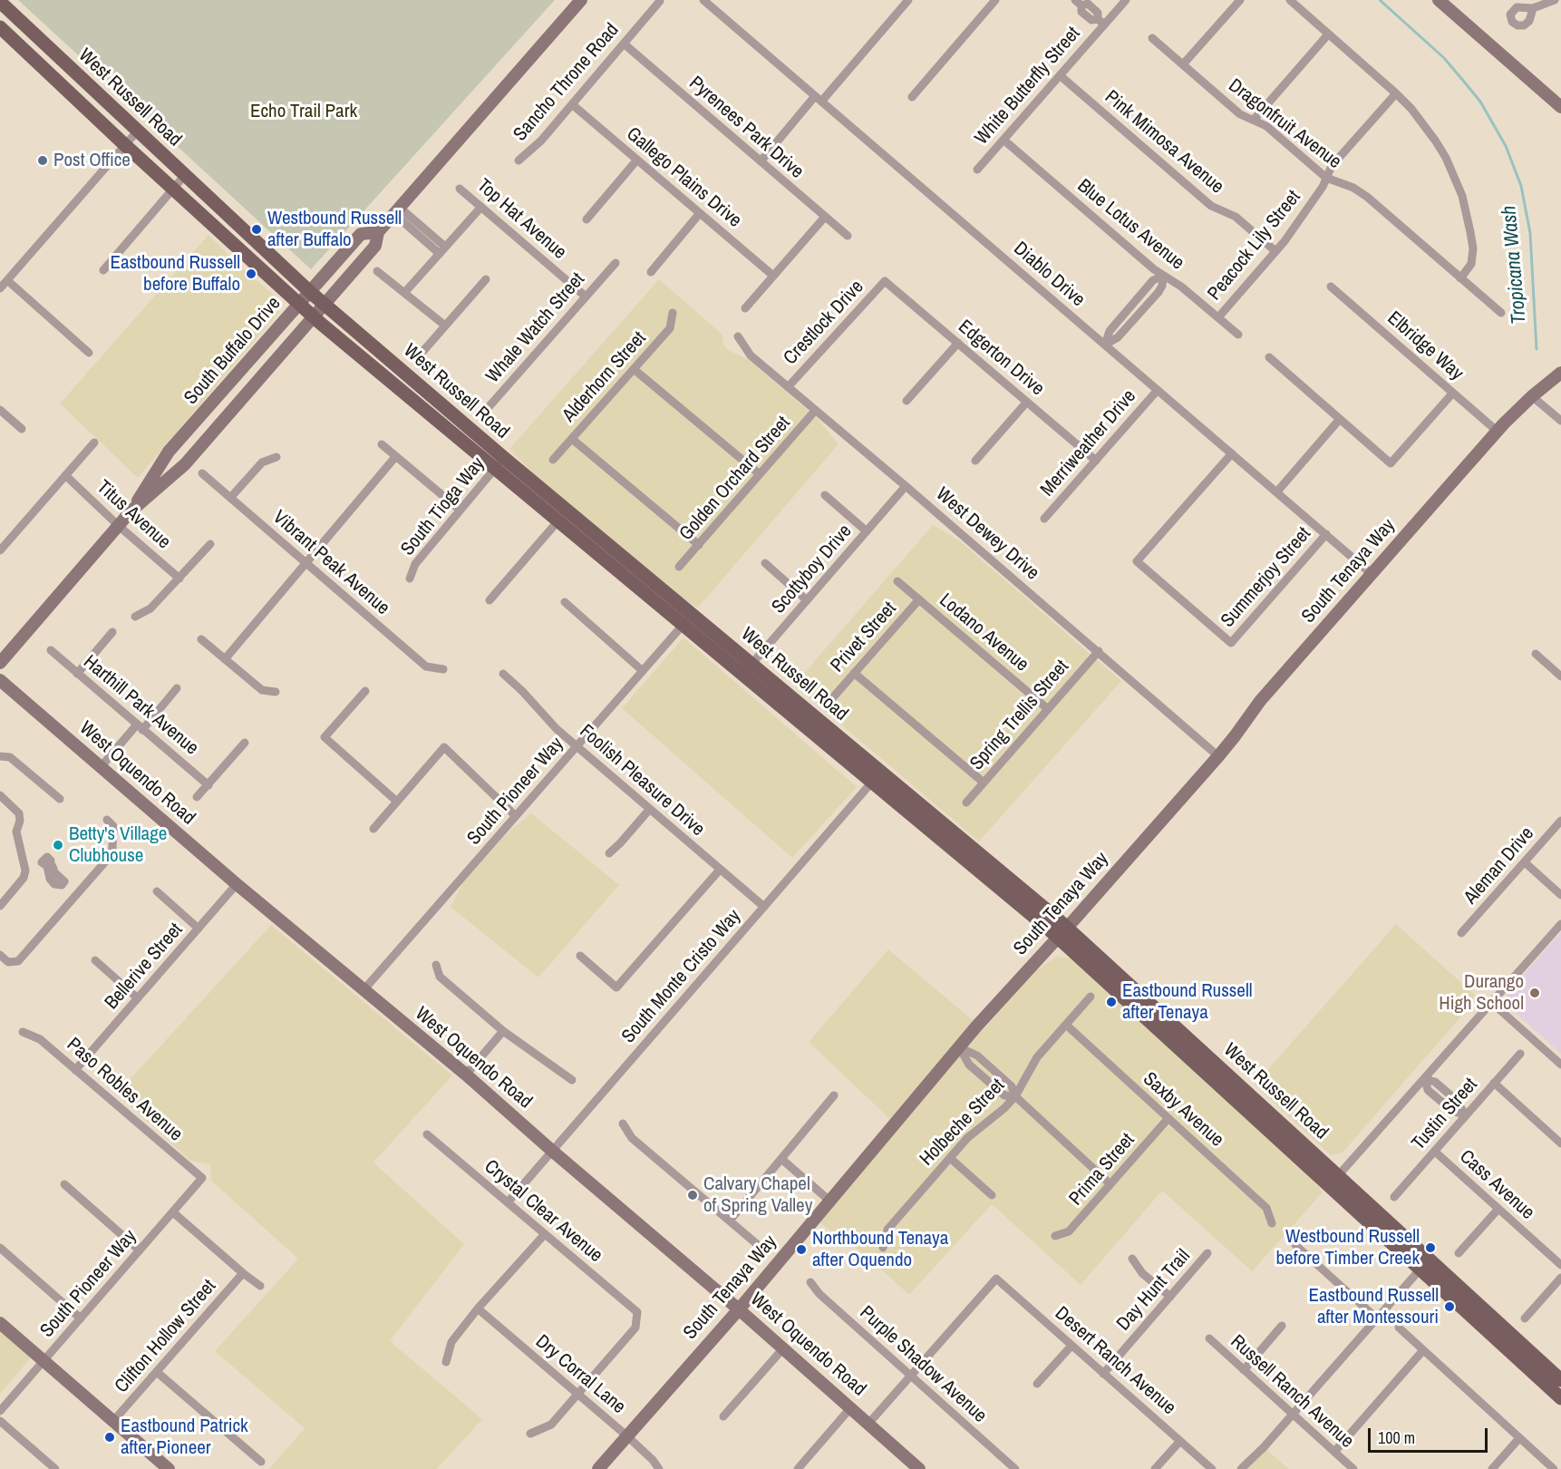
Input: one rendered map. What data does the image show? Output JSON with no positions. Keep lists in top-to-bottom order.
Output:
{
  "streets": {
    "main road": ["West Russell Road"],
    "street": [
      "Sancho Throne Road",
      "White Butterfly Street",
      "Dragonfruit Avenue",
      "Pyrenees Park Drive",
      "Pink Mimosa Avenue",
      "Gallego Plains Drive",
      "Top Hat Avenue",
      "Blue Lotus Avenue",
      "Peacock Lily Street",
      "Diablo Drive",
      "Crestlock Drive",
      "Whale Watch Street",
      "Elbridge Way",
      "South Buffalo Drive",
      "Edgerton Drive",
      "Alderhorn Street",
      "Merriweather Drive",
      "Golden Orchard Street",
      "South Tioga Way",
      "Titus Avenue",
      "West Dewey Drive",
      "Vibrant Peak Avenue",
      "Scottyboy Drive",
      "South Tenaya Way",
      "Summerjoy Street",
      "Lodano Avenue",
      "Privet Street",
      "Harthill Park Avenue",
      "Spring Trellis Street",
      "West Oquendo Road",
      "Foolish Pleasure Drive",
      "South Pioneer Way",
      "Aleman Drive",
      "Bellerive Street",
      "South Monte Cristo Way",
      "Paso Robles Avenue",
      "Saxby Avenue",
      "Tustin Street",
      "Holbeche Street",
      "Prima Street",
      "Cass Avenue",
      "Crystal Clear Avenue",
      "Day Hunt Trail",
      "Clifton Hollow Street",
      "Desert Ranch Avenue",
      "Purple Shadow Avenue",
      "Dry Corral Lane",
      "Russell Ranch Avenue"
    ]
  },
  "crossings": [
    ["Sancho Throne Road", "Pyrenees Park Drive"],
    ["Sancho Throne Road", "Gallego Plains Drive"],
    ["White Butterfly Street", "Pink Mimosa Avenue"],
    ["White Butterfly Street", "Blue Lotus Avenue"],
    ["West Russell Road", "South Buffalo Drive"],
    ["West Russell Road", "South Tioga Way"],
    ["West Russell Road", "Scottyboy Drive"],
    ["West Russell Road", "South Tenaya Way"],
    ["West Russell Road", "South Pioneer Way"],
    ["West Russell Road", "South Monte Cristo Way"],
    ["Dragonfruit Avenue", "Peacock Lily Street"],
    ["Pink Mimosa Avenue", "Peacock Lily Street"],
    ["Top Hat Avenue", "Whale Watch Street"],
    ["Blue Lotus Avenue", "Peacock Lily Street"],
    ["Diablo Drive", "Merriweather Drive"],
    ["Diablo Drive", "South Tenaya Way"],
    ["Diablo Drive", "Summerjoy Street"],
    ["Crestlock Drive", "Edgerton Drive"],
    ["Crestlock Drive", "West Dewey Drive"],
    ["Elbridge Way", "South Tenaya Way"],
    ["South Buffalo Drive", "Titus Avenue"],
    ["Edgerton Drive", "Merriweather Drive"],
    ["Golden Orchard Street", "West Dewey Drive"],
    ["West Dewey Drive", "Scottyboy Drive"],
    ["West Dewey Drive", "South Tenaya Way"],
    ["West Dewey Drive", "Spring Trellis Street"],
    ["South Tenaya Way", "West Oquendo Road"],
    ["South Tenaya Way", "Dry Corral Lane"],
    ["Lodano Avenue", "Privet Street"],
    ["Lodano Avenue", "Spring Trellis Street"],
    ["West Oquendo Road", "South Pioneer Way"],
    ["West Oquendo Road", "Bellerive Street"],
    ["West Oquendo Road", "South Monte Cristo Way"],
    ["Foolish Pleasure Drive", "South Pioneer Way"],
    ["Foolish Pleasure Drive", "South Monte Cristo Way"],
    ["South Pioneer Way", "Paso Robles Avenue"],
    ["Bellerive Street", "Paso Robles Avenue"],
    ["South Monte Cristo Way", "Crystal Clear Avenue"],
    ["Saxby Avenue", "Holbeche Street"],
    ["Saxby Avenue", "Prima Street"],
    ["Tustin Street", "Cass Avenue"],
    ["Crystal Clear Avenue", "Dry Corral Lane"],
    ["Day Hunt Trail", "Desert Ranch Avenue"],
    ["Desert Ranch Avenue", "Purple Shadow Avenue"]
  ],
  "water": ["Tropicana Wash"],
  "parks": ["Echo Trail Park"],
  "places": [
    "Post Office",
    "Westbound Russell after Buffalo",
    "Eastbound Russell before Buffalo",
    "Betty's Village Clubhouse",
    "Durango High School",
    "Eastbound Russell after Tenaya",
    "Calvary Chapel of Spring Valley",
    "Westbound Russell before Timber Creek",
    "Northbound Tenaya after Oquendo",
    "Eastbound Russell after Montessouri",
    "Eastbound Patrick after Pioneer"
  ],
  "scale_bar": "100 m"
}
